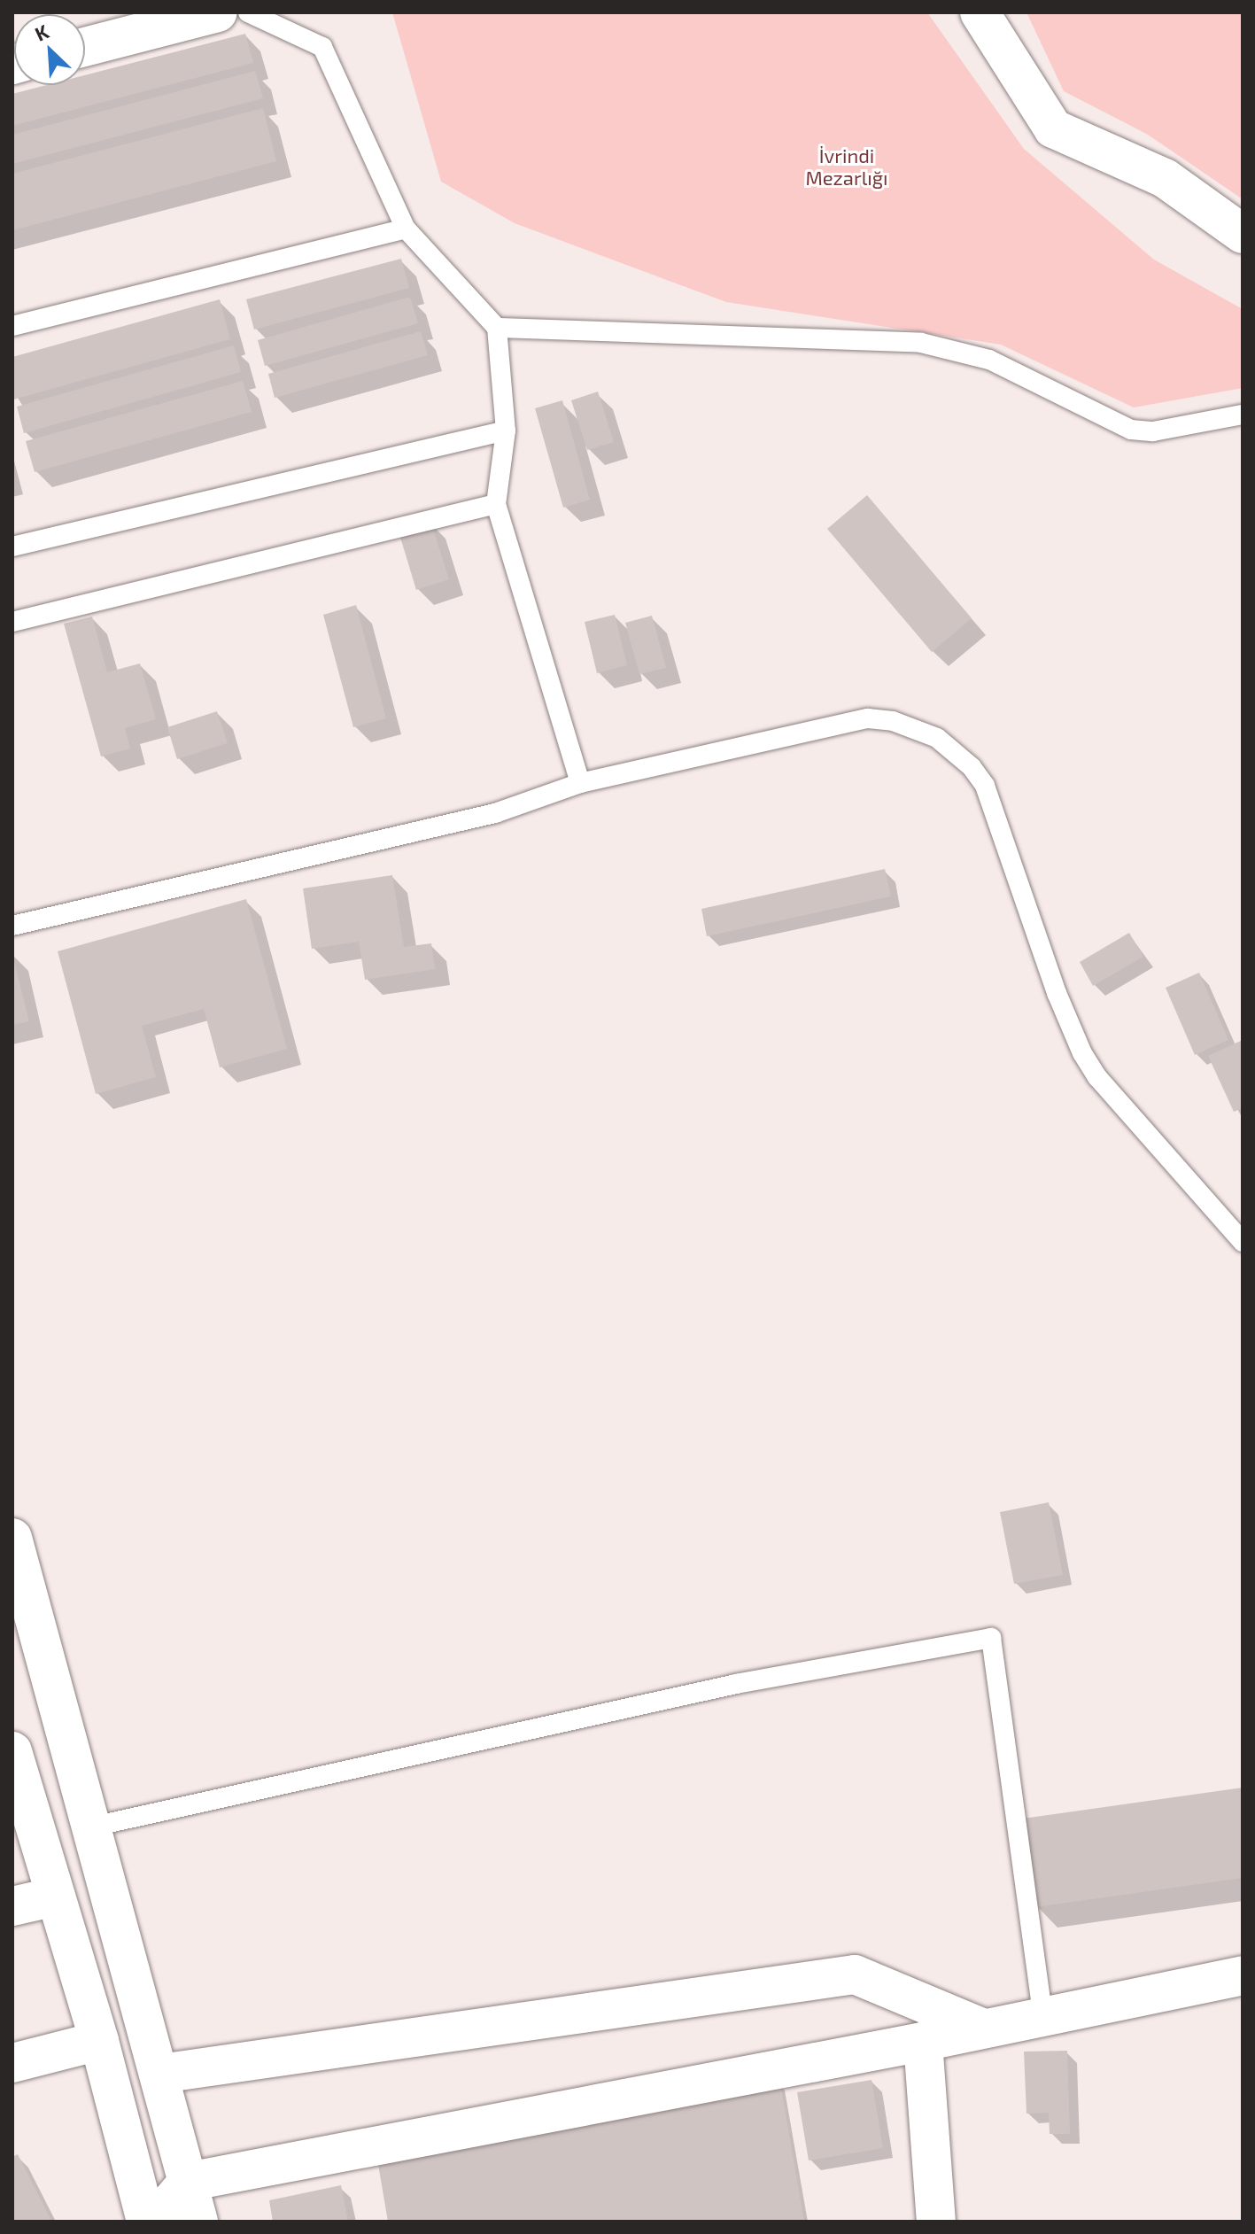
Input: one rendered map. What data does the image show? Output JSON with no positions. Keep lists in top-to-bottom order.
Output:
{
  "parks": ["İvrindi Mezarlığı"],
  "north": "top left"
}
